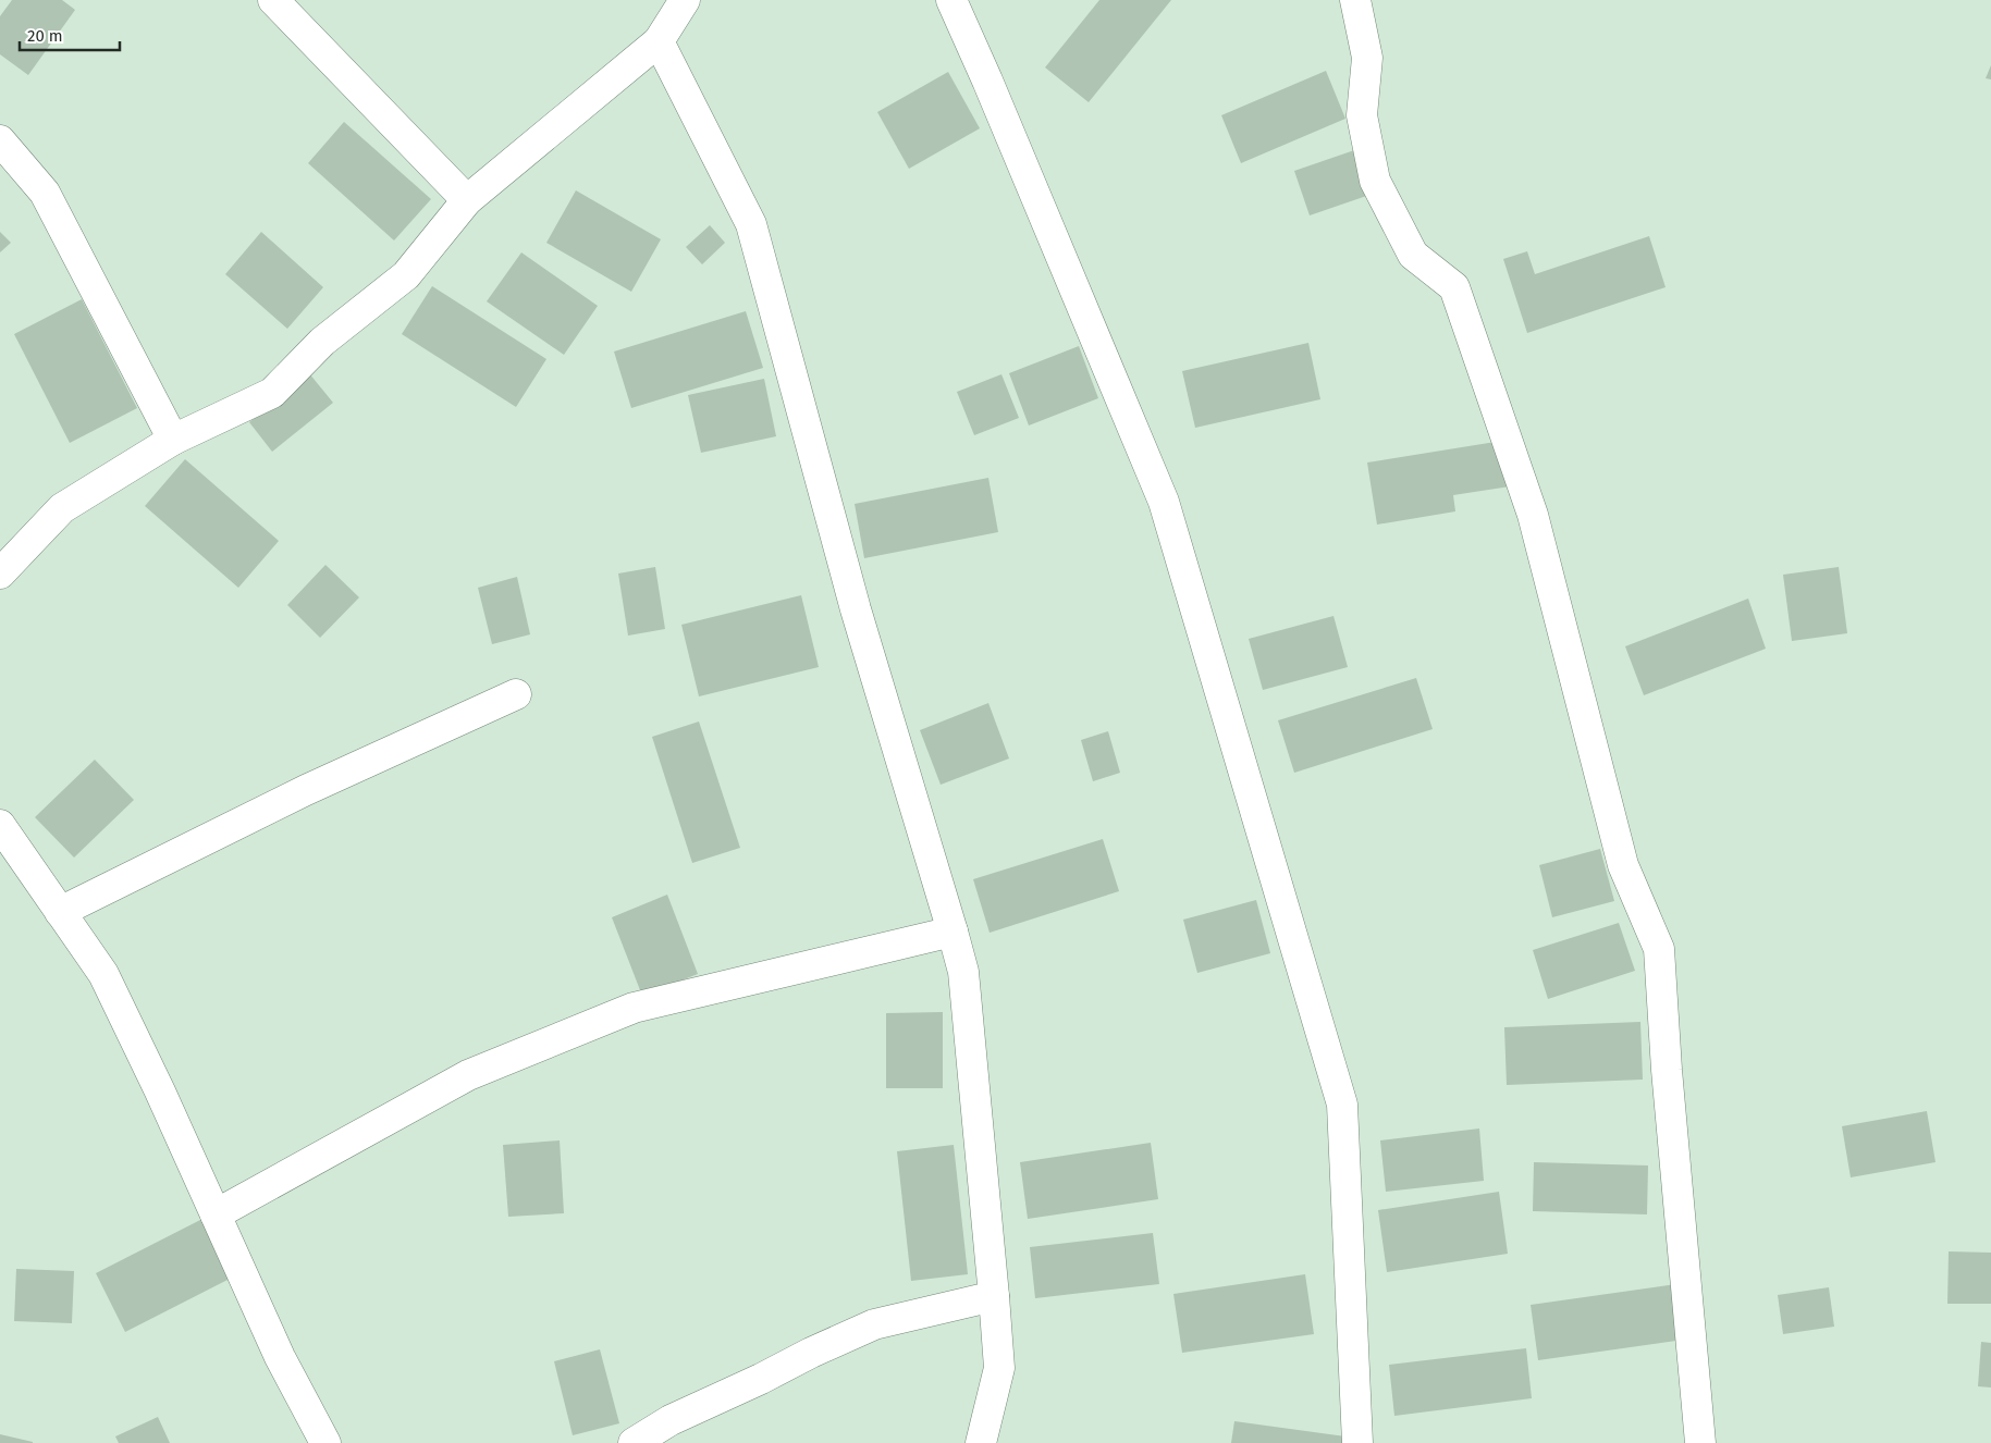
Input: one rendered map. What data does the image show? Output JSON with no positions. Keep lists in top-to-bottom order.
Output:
{
  "scale_bar": "20 m"
}
